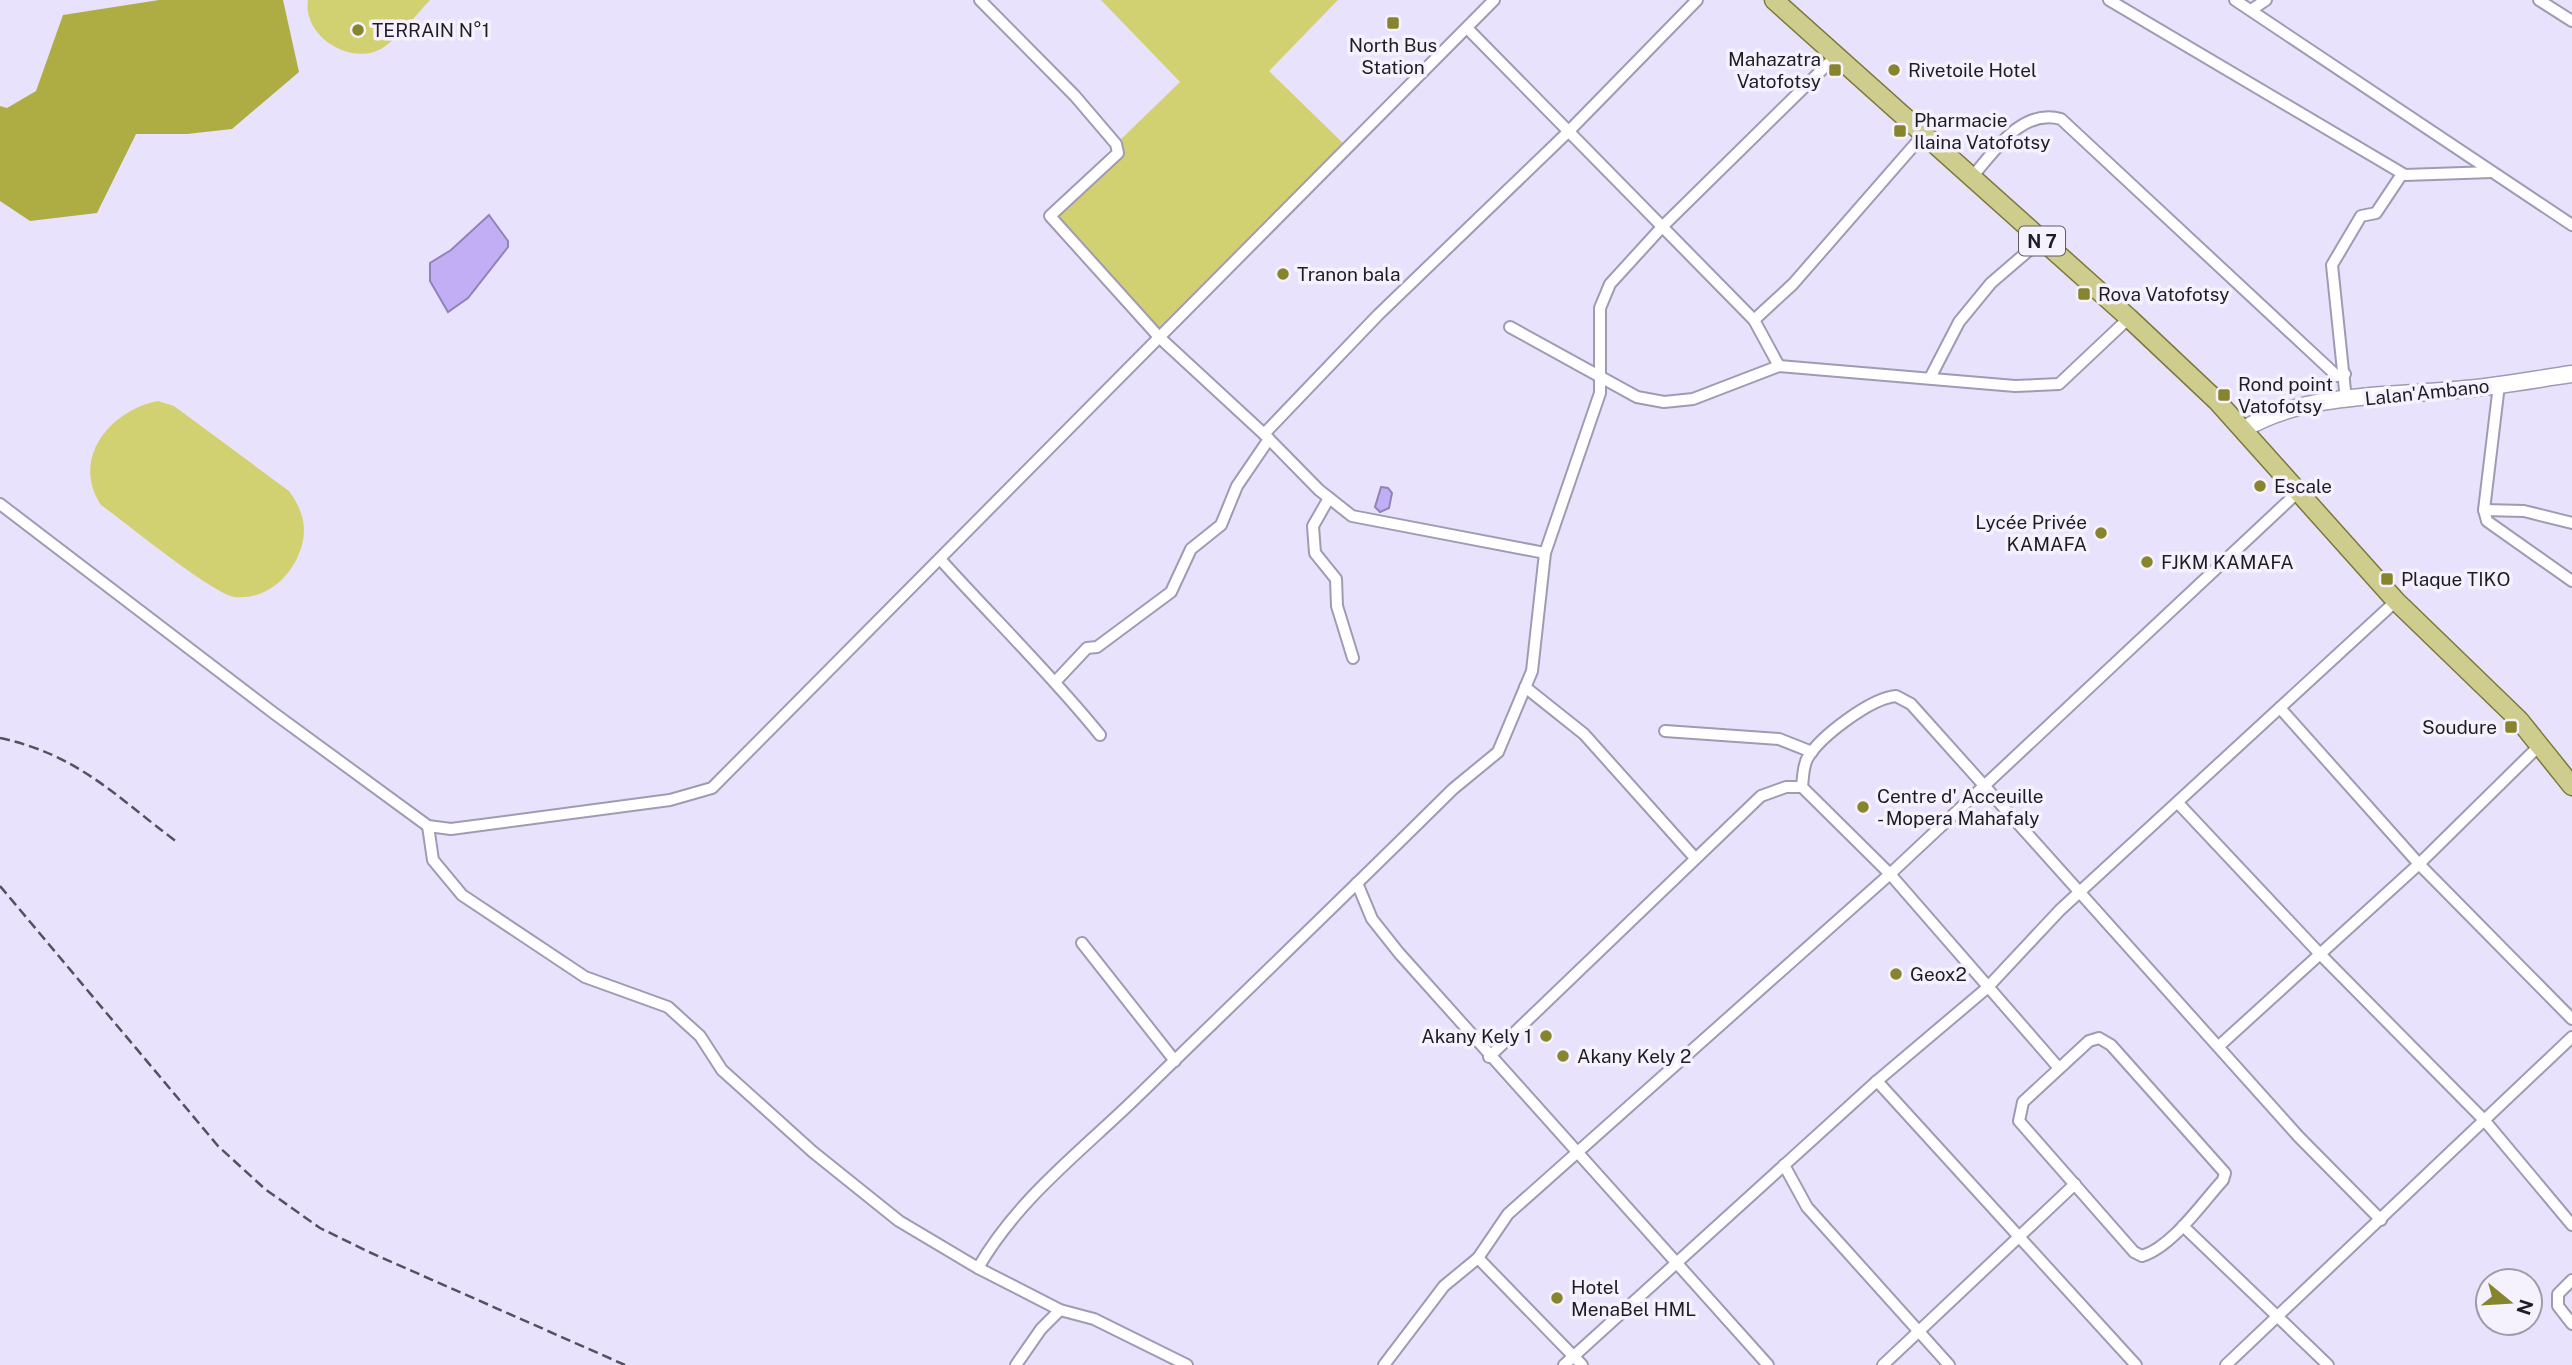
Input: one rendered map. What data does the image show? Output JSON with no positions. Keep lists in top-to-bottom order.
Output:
{
  "streets": {
    "main road": ["N 7"],
    "street": ["Lalan'Ambano"]
  },
  "crossings": [
    ["N 7", "Lalan'Ambano"]
  ],
  "places": {
    "transit": [
      "North Bus Station",
      "Mahazatra Vatofotsy",
      "Pharmacie Ilaina Vatofotsy",
      "Rova Vatofotsy",
      "Rond point Vatofotsy",
      "Plaque TIKO",
      "Soudure"
    ],
    "other": [
      "TERRAIN N°1",
      "Rivetoile Hotel",
      "Tranon bala",
      "Escale",
      "Lycée Privée KAMAFA",
      "FJKM KAMAFA",
      "Centre d' Acceuille - Mopera Mahafaly",
      "Geox2",
      "Akany Kely 1",
      "Akany Kely 2",
      "Hotel MenaBel HML"
    ]
  },
  "north": "right"
}
